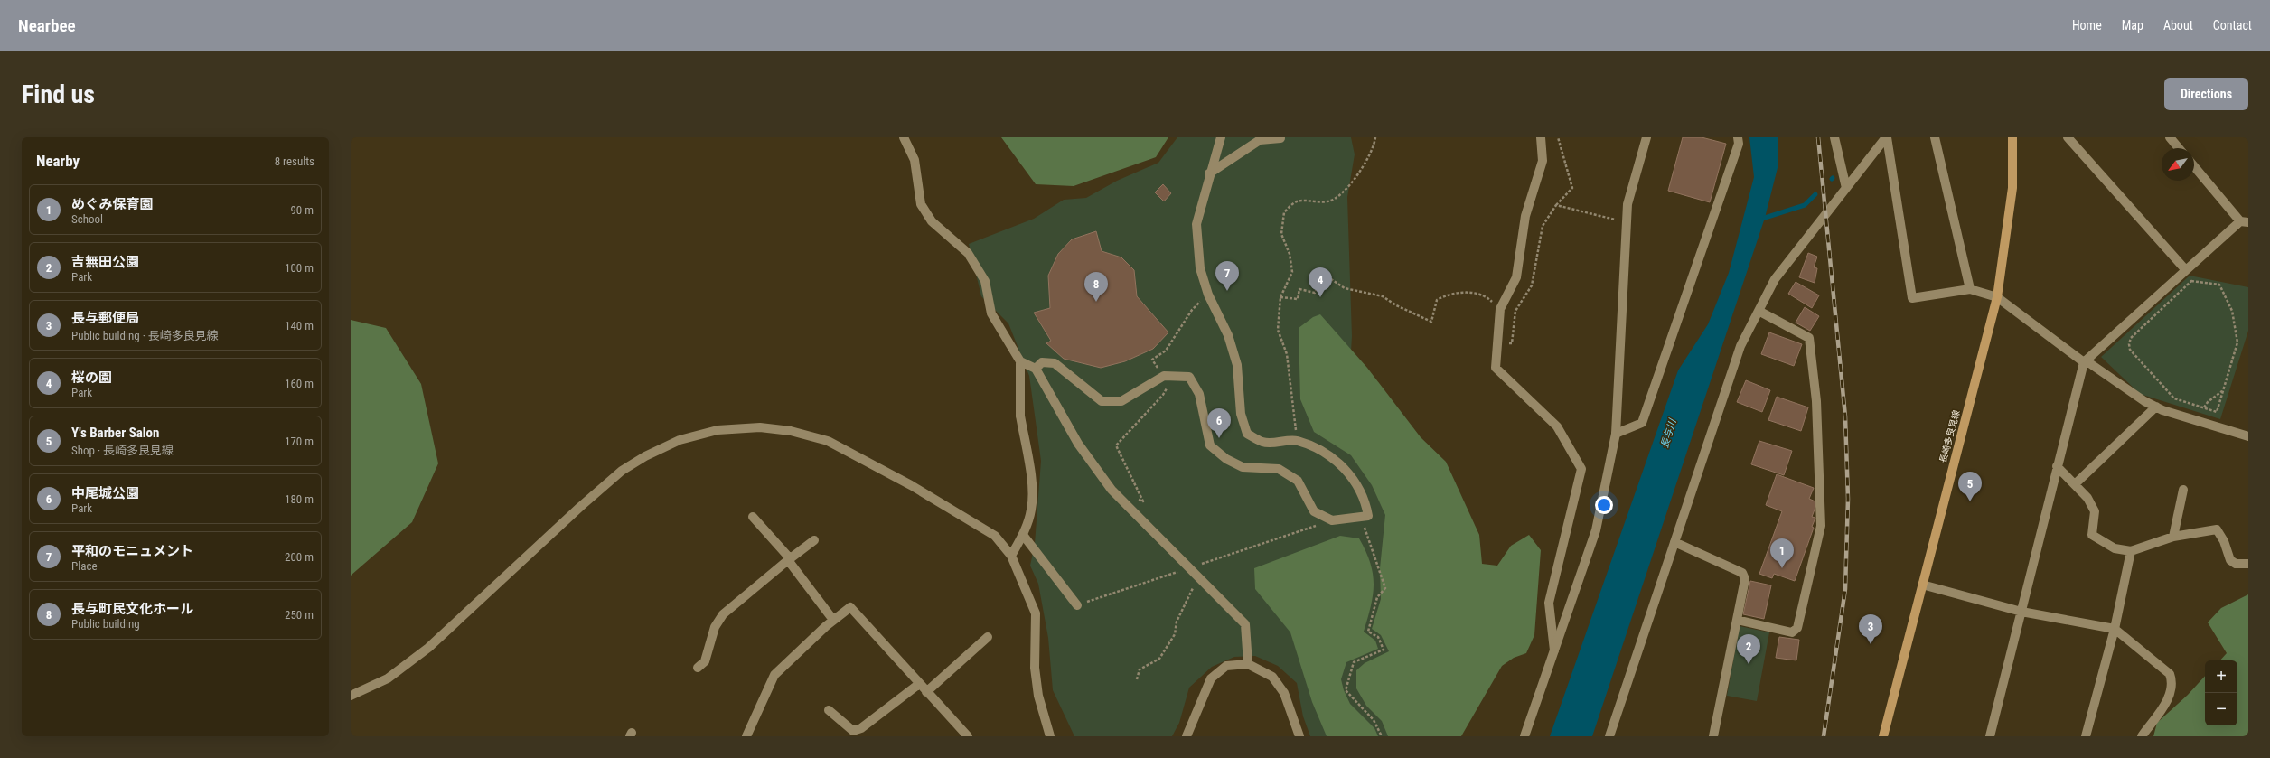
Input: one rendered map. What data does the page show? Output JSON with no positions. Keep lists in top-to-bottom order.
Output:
{
  "streets": {
    "main road": ["長崎多良見線"]
  },
  "water": ["長与川"],
  "north": "bottom left",
  "page": {
    "header": "Nearbee",
    "nav": [
      "Home",
      "Map",
      "About",
      "Contact"
    ],
    "buttons": "Directions",
    "title": "Find us",
    "heading": ["Nearby", "8 results"],
    "list": [
      {
        "mark": "1",
        "name": "めぐみ保育園",
        "note": "School",
        "value": "90 m"
      },
      {
        "mark": "2",
        "name": "吉無田公園",
        "note": "Park",
        "value": "100 m"
      },
      {
        "mark": "3",
        "name": "長与郵便局",
        "note": "Public building · 長崎多良見線",
        "value": "140 m"
      },
      {
        "mark": "4",
        "name": "桜の園",
        "note": "Park",
        "value": "160 m"
      },
      {
        "mark": "5",
        "name": "Y's Barber Salon",
        "note": "Shop · 長崎多良見線",
        "value": "170 m"
      },
      {
        "mark": "6",
        "name": "中尾城公園",
        "note": "Park",
        "value": "180 m"
      },
      {
        "mark": "7",
        "name": "平和のモニュメント",
        "note": "Place",
        "value": "200 m"
      },
      {
        "mark": "8",
        "name": "長与町民文化ホール",
        "note": "Public building",
        "value": "250 m"
      }
    ],
    "pins": [
      "7",
      "4",
      "8",
      "6",
      "5",
      "1",
      "3",
      "2"
    ],
    "map_buttons": ["+", "−"]
  }
}
